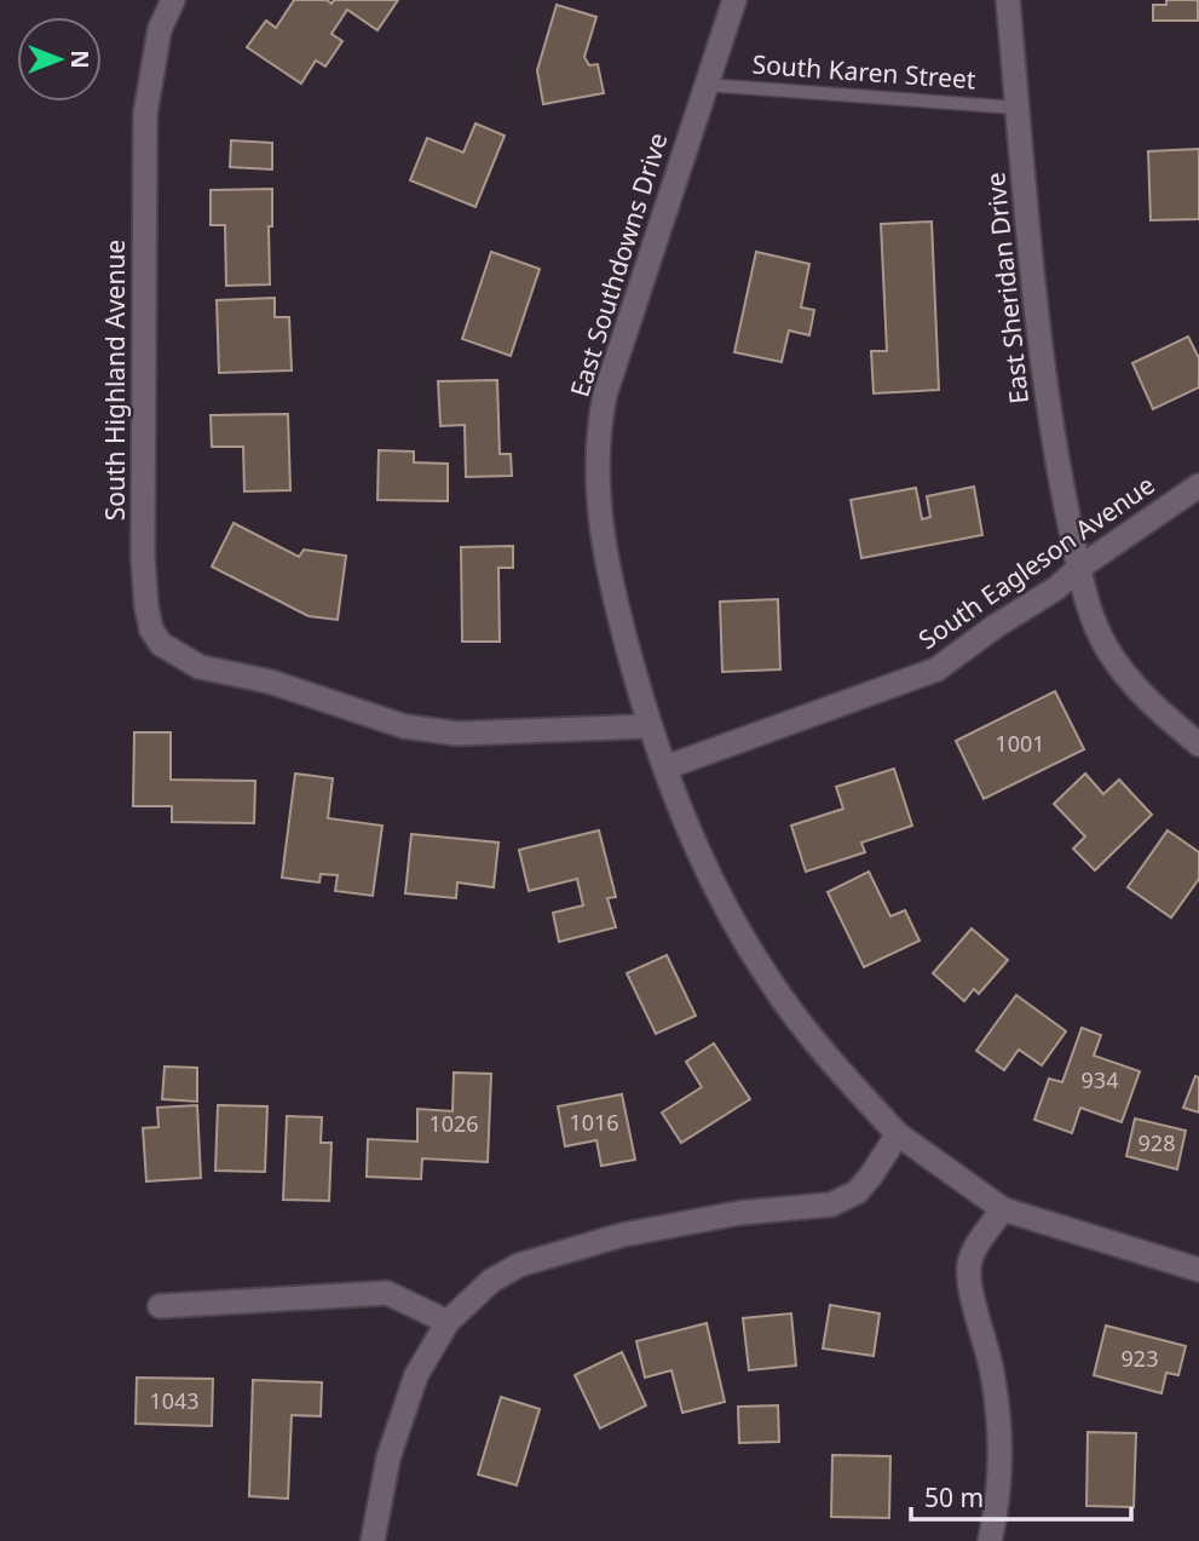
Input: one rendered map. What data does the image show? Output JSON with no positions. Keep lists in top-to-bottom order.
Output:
{
  "streets": {
    "street": [
      "East Southdowns Drive",
      "East Sheridan Drive",
      "South Highland Avenue",
      "South Eagleson Avenue"
    ],
    "lane": ["South Karen Street"]
  },
  "crossings": [
    ["South Karen Street", "East Southdowns Drive"],
    ["South Karen Street", "East Sheridan Drive"],
    ["East Southdowns Drive", "South Highland Avenue"],
    ["East Southdowns Drive", "South Eagleson Avenue"],
    ["East Sheridan Drive", "South Eagleson Avenue"]
  ],
  "house_numbers": [
    "1001",
    "934",
    "1016",
    "1026",
    "928",
    "923",
    "1043"
  ],
  "scale_bar": "50 m",
  "north": "right"
}
